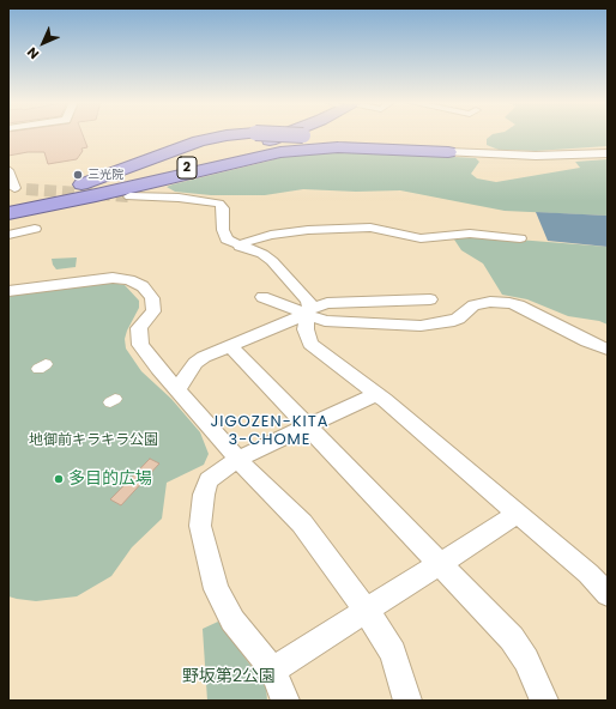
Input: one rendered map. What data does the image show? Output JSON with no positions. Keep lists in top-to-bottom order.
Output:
{
  "streets": {
    "highway": ["2"]
  },
  "districts": ["JIGOZEN-KITA 3-CHOME"],
  "parks": ["地御前キラキラ公園", "野坂第2公園"],
  "places": ["三光院", "多目的広場"],
  "north": "bottom left"
}
